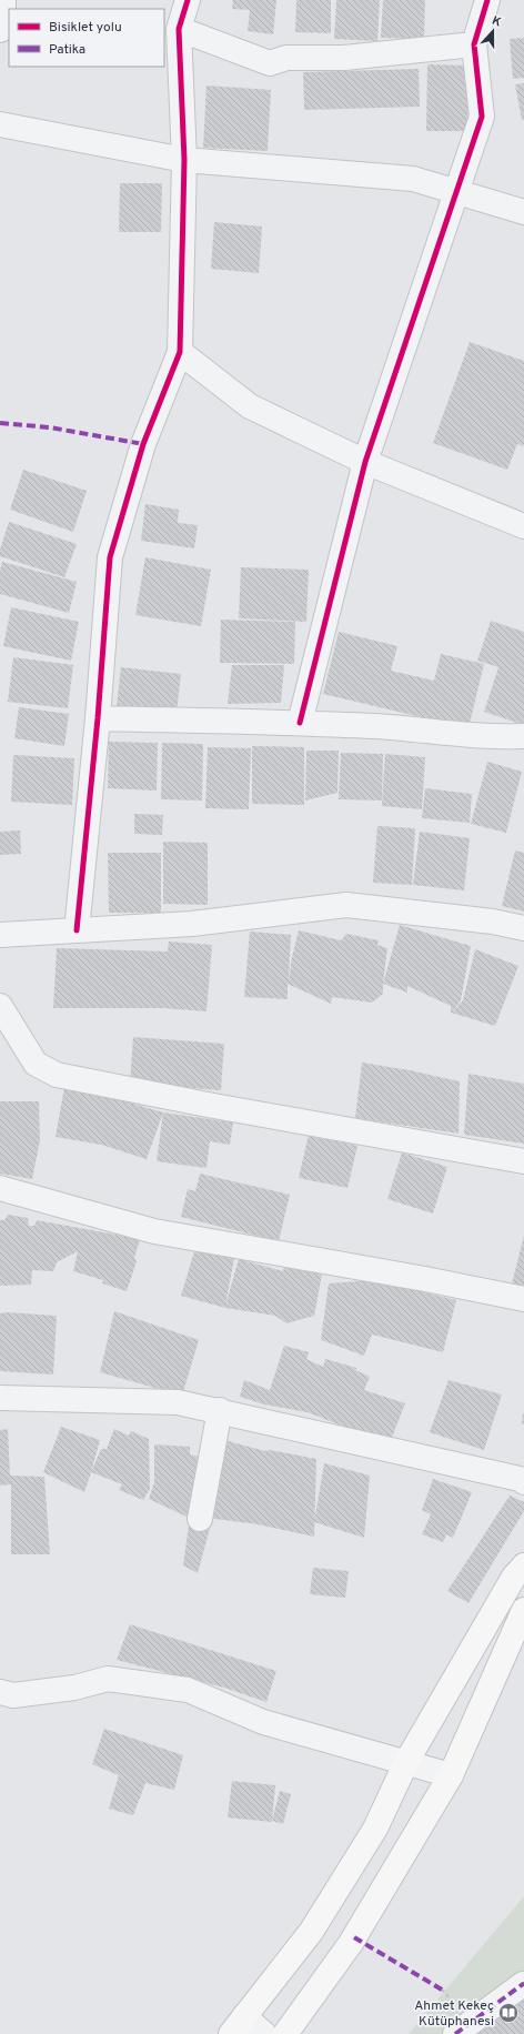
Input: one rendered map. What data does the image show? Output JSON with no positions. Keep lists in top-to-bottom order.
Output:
{
  "places": {
    "library": ["Ahmet Kekeç Kütüphanesi"]
  },
  "legend": ["Bisiklet yolu", "Patika"],
  "north": "top"
}
